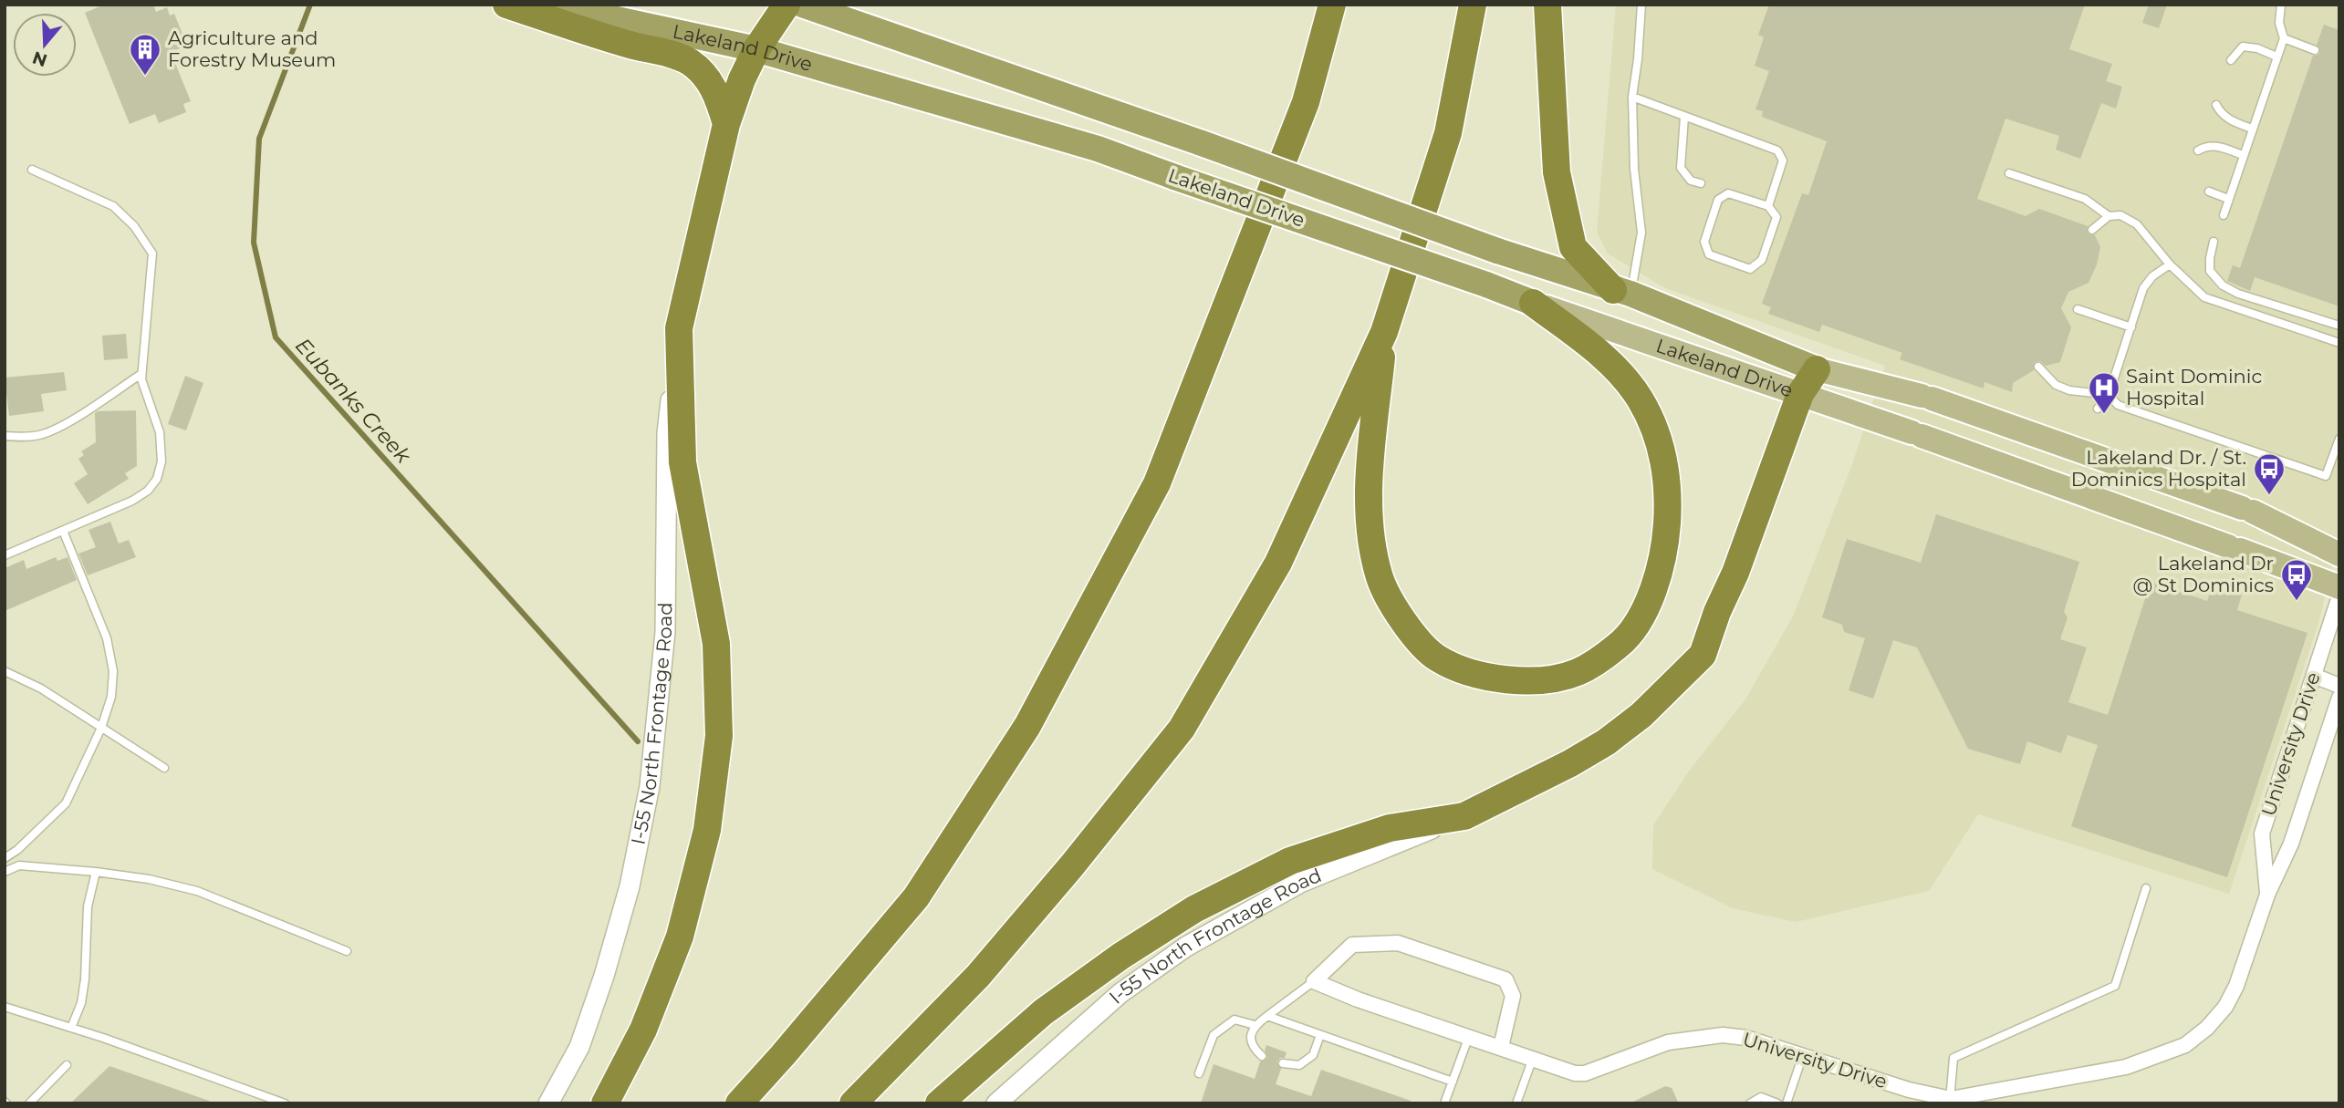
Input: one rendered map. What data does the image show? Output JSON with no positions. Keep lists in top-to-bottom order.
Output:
{
  "streets": {
    "highway": ["Lakeland Drive"],
    "street": ["I-55 North Frontage Road", "University Drive"]
  },
  "water": ["Eubanks Creek"],
  "places": {
    "building": ["Agriculture and Forestry Museum"],
    "hospital": ["Saint Dominic Hospital"],
    "bus stop": ["Lakeland Dr. / St. Dominics Hospital", "Lakeland Dr @ St Dominics"]
  },
  "north": "bottom"
}
